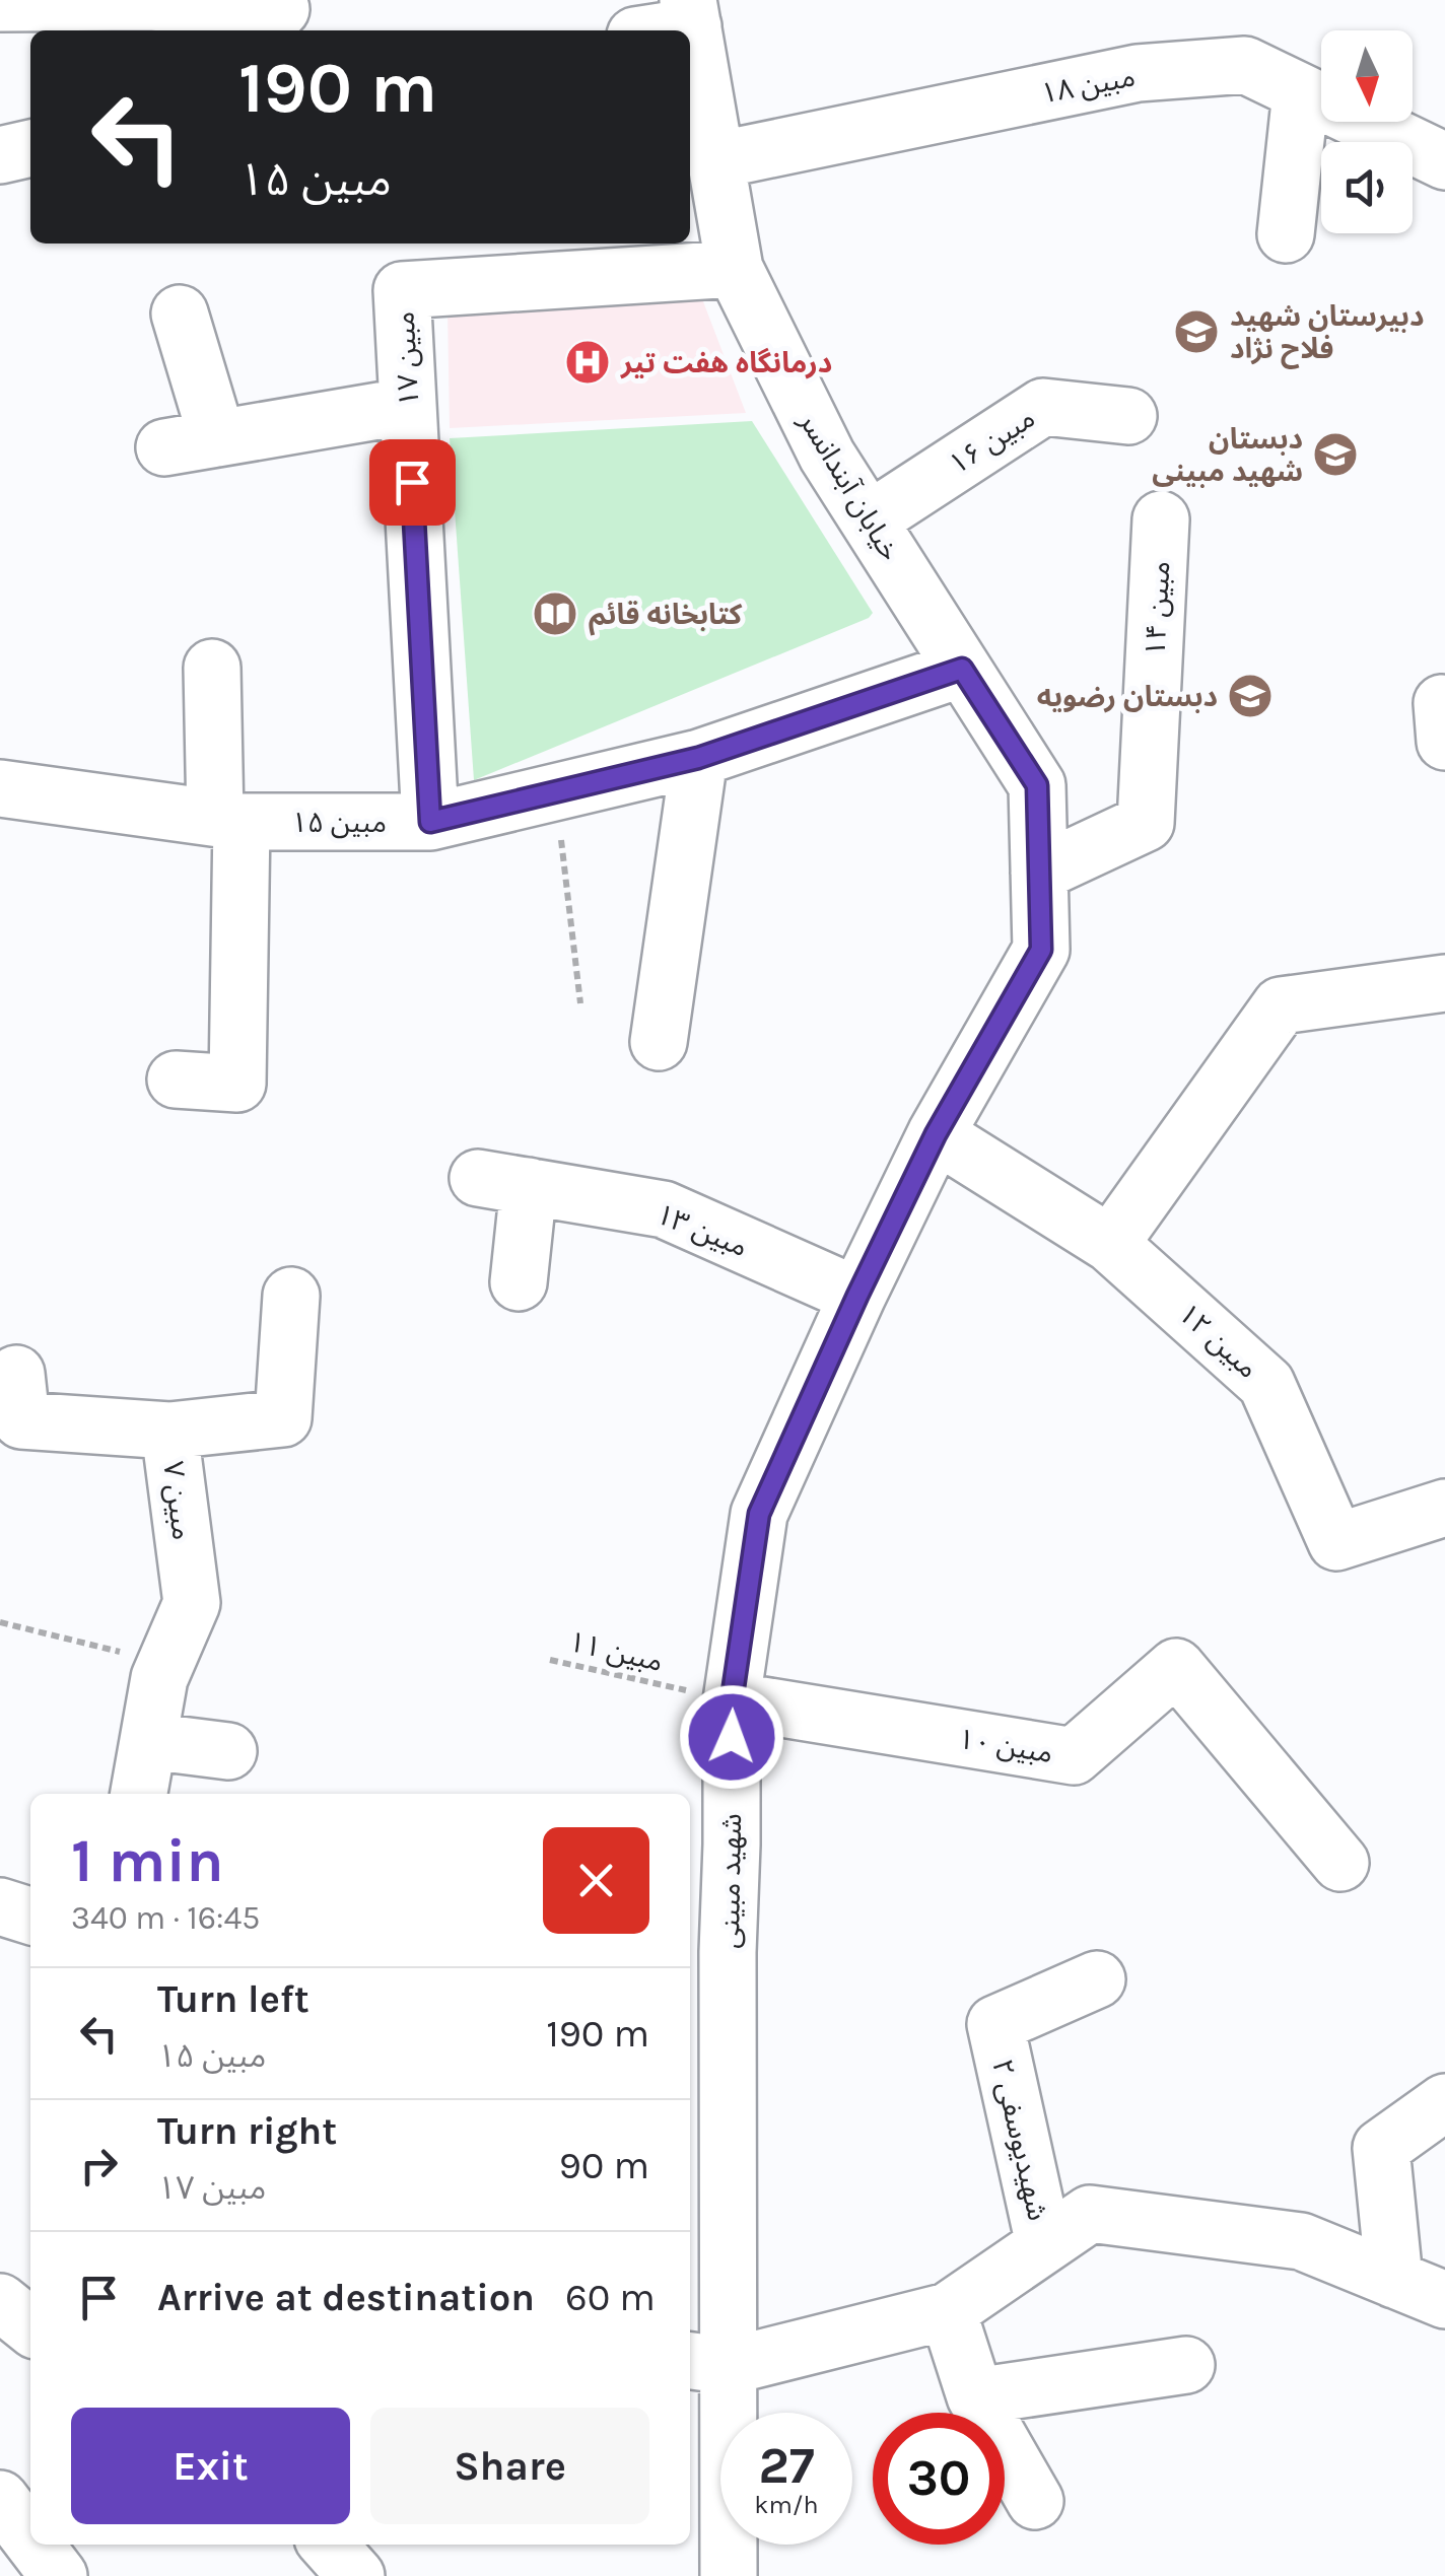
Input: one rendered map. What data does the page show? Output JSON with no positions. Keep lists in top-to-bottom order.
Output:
{
  "streets": {
    "street": [
      "مبین ۱۸",
      "مبین ۱۷",
      "مبین ۱۶",
      "خیابان آبندانسر",
      "مبین ۱۴",
      "مبین ۱۵",
      "مبین ۱۳",
      "مبین ۱۲",
      "مبین ۷",
      "مبین ۱۰",
      "شهید مبینی",
      "شهیدیوسفی ۲"
    ],
    "path": ["مبین ۱۱"]
  },
  "crossings": [
    ["مبین ۱۸", "خیابان آبندانسر"],
    ["مبین ۱۷", "خیابان آبندانسر"],
    ["مبین ۱۷", "مبین ۱۵"],
    ["مبین ۱۶", "خیابان آبندانسر"],
    ["خیابان آبندانسر", "مبین ۱۵"],
    ["خیابان آبندانسر", "شهید مبینی"],
    ["مبین ۱۴", "شهید مبینی"],
    ["مبین ۱۵", "شهید مبینی"],
    ["مبین ۱۳", "شهید مبینی"],
    ["مبین ۱۲", "شهید مبینی"],
    ["مبین ۱۱", "مبین ۱۰"],
    ["مبین ۱۱", "شهید مبینی"],
    ["مبین ۱۰", "شهید مبینی"]
  ],
  "places": {
    "school or university": ["دبیرستان شهید فلاح نژاد", "دبستان شهید مبینی", "دبستان رضویه"],
    "hospital": ["درمانگاه هفت تیر"],
    "library": ["کتابخانه قائم"]
  },
  "north": "bottom",
  "page": {
    "turn": ["190 m", "مبین ۱۵"],
    "heading": ["1 min", "340 m · 16:45"],
    "list": [
      {
        "name": "Turn left",
        "note": "مبین ۱۵",
        "value": "190 m"
      },
      {
        "name": "Turn right",
        "note": "مبین ۱۷",
        "value": "90 m"
      },
      {
        "name": "Arrive at destination",
        "value": "60 m"
      }
    ],
    "buttons": ["Exit", "Share"],
    "speed": "27 km/h",
    "limit": "30"
  }
}
